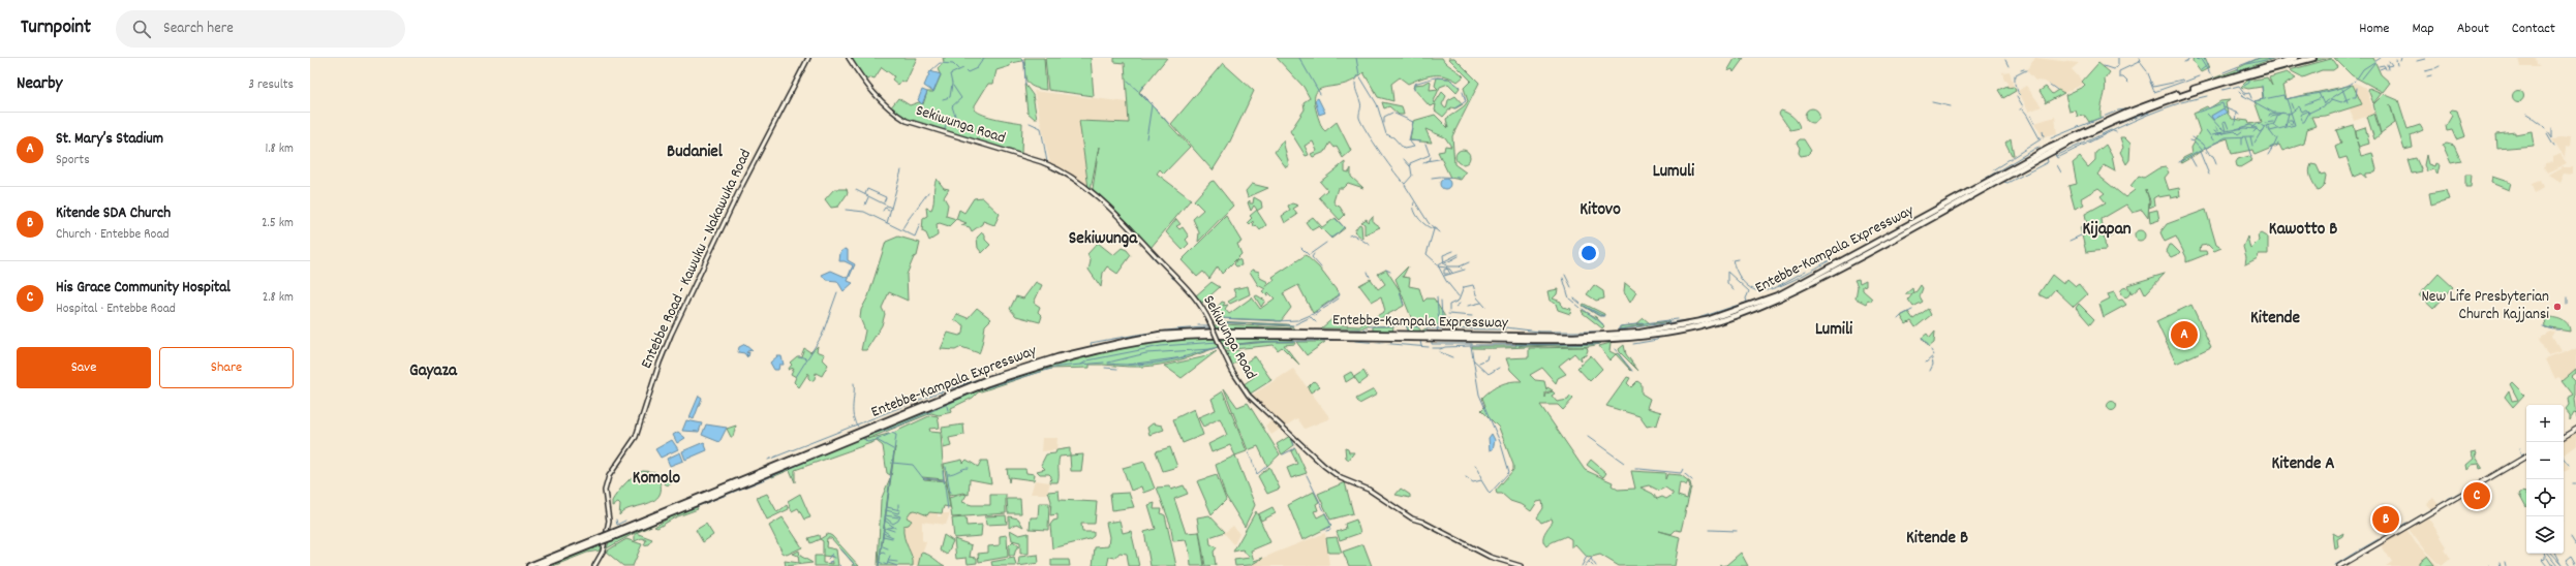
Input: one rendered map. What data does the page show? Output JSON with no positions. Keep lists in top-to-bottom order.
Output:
{
  "streets": {
    "highway": ["Entebbe-Kampala Expressway"],
    "main road": ["Sekiwunga Road", "Entebbe Road - Kawuku - Nakawuka Road"]
  },
  "districts": [
    "Budaniel",
    "Lumuli",
    "Kitovo",
    "Kijapan",
    "Kawotto B",
    "Sekiwunga",
    "Kitende",
    "Lumili",
    "Gayaza",
    "Kitende A",
    "Komolo",
    "Kitende B"
  ],
  "places": ["New Life Presbyterian Church Kajjansi"],
  "page": {
    "header": "Turnpoint",
    "search": "Search here",
    "nav": [
      "Home",
      "Map",
      "About",
      "Contact"
    ],
    "heading": ["Nearby", "3 results"],
    "list": [
      {
        "mark": "A",
        "name": "St. Mary’s Stadium",
        "note": "Sports",
        "value": "1.8 km"
      },
      {
        "mark": "B",
        "name": "Kitende SDA Church",
        "note": "Church · Entebbe Road",
        "value": "2.5 km"
      },
      {
        "mark": "C",
        "name": "His Grace Community Hospital",
        "note": "Hospital · Entebbe Road",
        "value": "2.8 km"
      }
    ],
    "pins": ["A", "C", "B"],
    "buttons": ["Save", "Share"],
    "map_buttons": ["+", "−"]
  }
}
